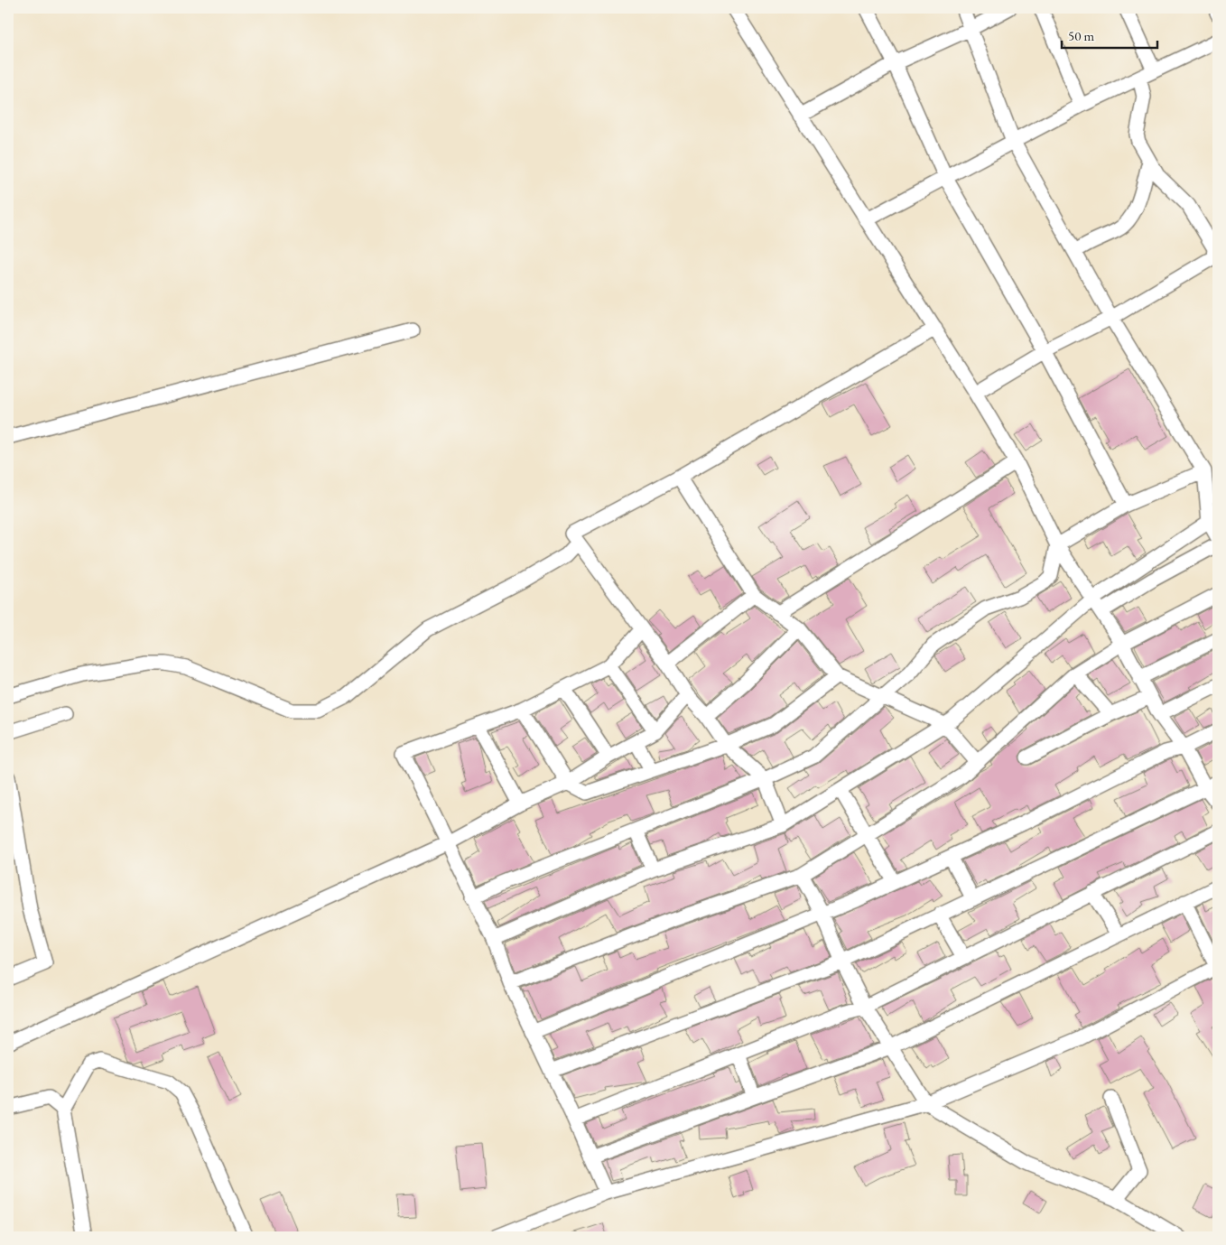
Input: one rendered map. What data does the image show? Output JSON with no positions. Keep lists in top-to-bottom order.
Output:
{
  "scale_bar": "50 m"
}
